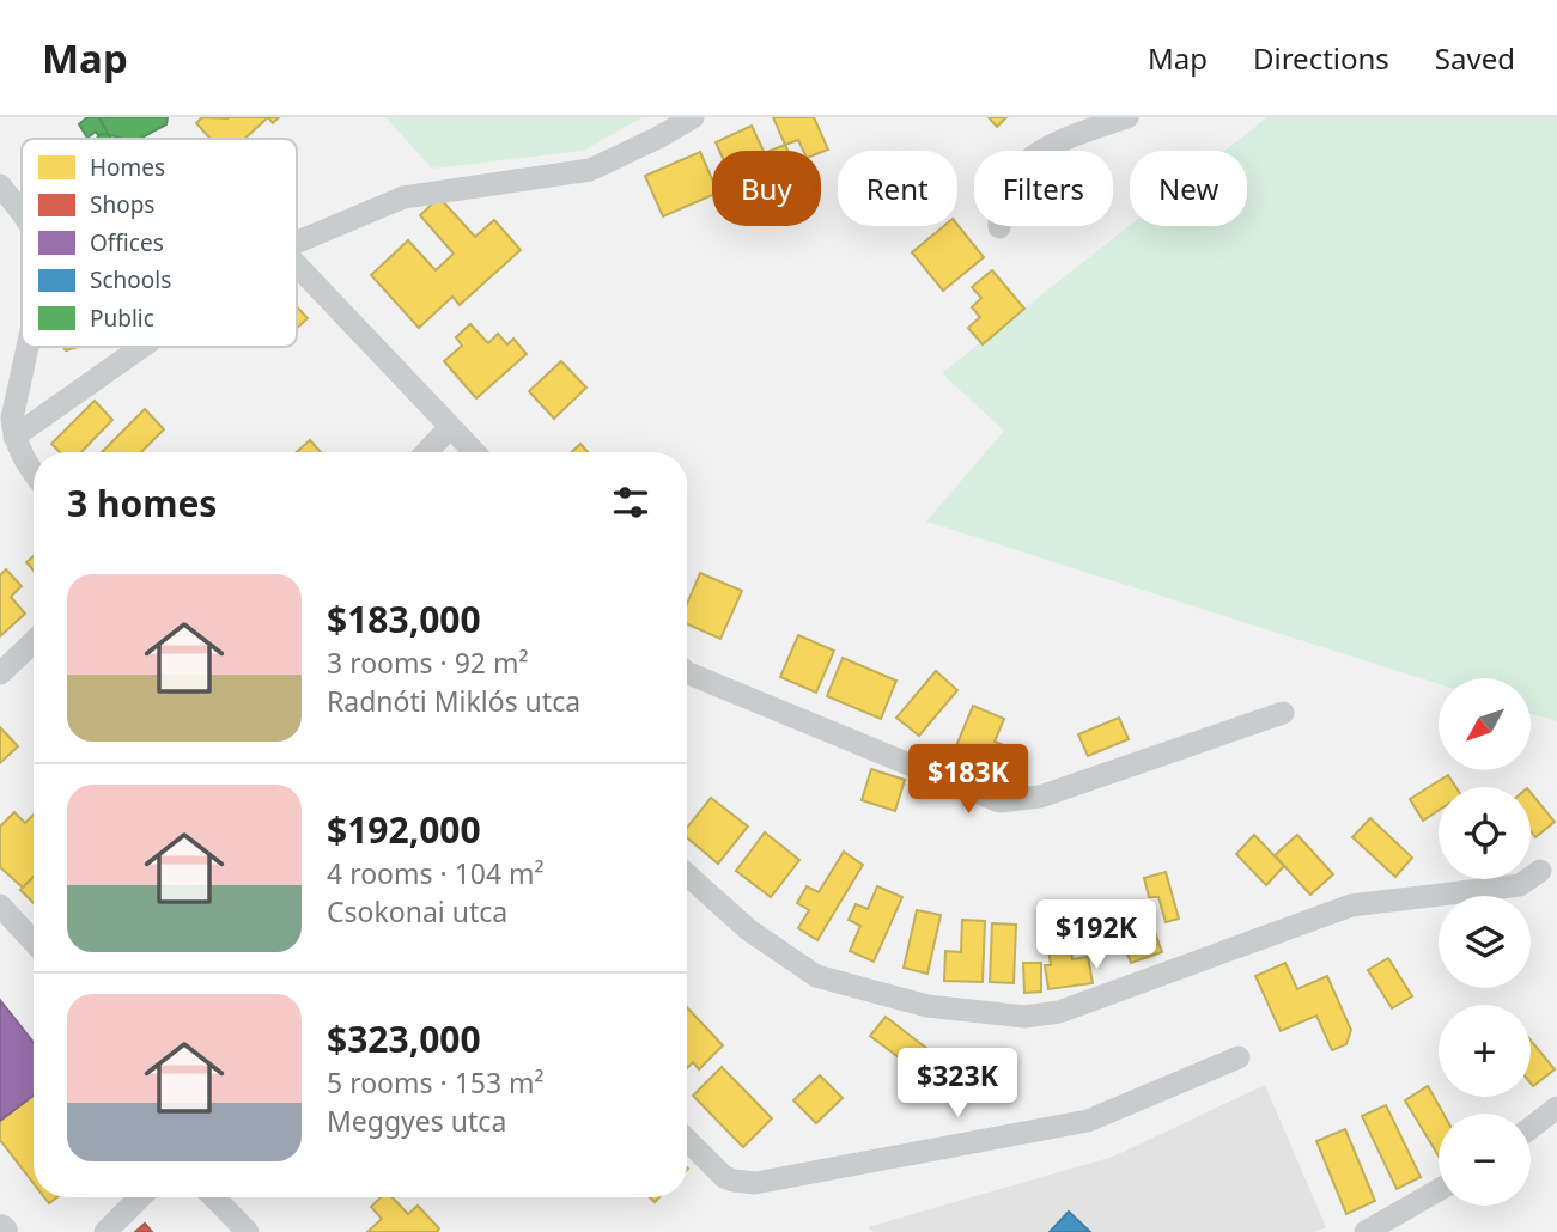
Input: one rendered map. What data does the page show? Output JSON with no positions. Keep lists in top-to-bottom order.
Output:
{
  "legend": [
    "Homes",
    "Shops",
    "Offices",
    "Schools",
    "Public"
  ],
  "north": "bottom left",
  "page": {
    "header": "Map",
    "nav": ["Map", "Directions", "Saved"],
    "chip": [
      "Buy",
      "Rent",
      "Filters",
      "New"
    ],
    "heading": "3 homes",
    "list": [
      {
        "name": "$183,000",
        "note": "3 rooms · 92 m² · Radnóti Miklós utca"
      },
      {
        "name": "$192,000",
        "note": "4 rooms · 104 m² · Csokonai utca"
      },
      {
        "name": "$323,000",
        "note": "5 rooms · 153 m² · Meggyes utca"
      }
    ],
    "map_buttons": ["+", "−"],
    "price": ["$183K", "$192K", "$323K"]
  }
}
